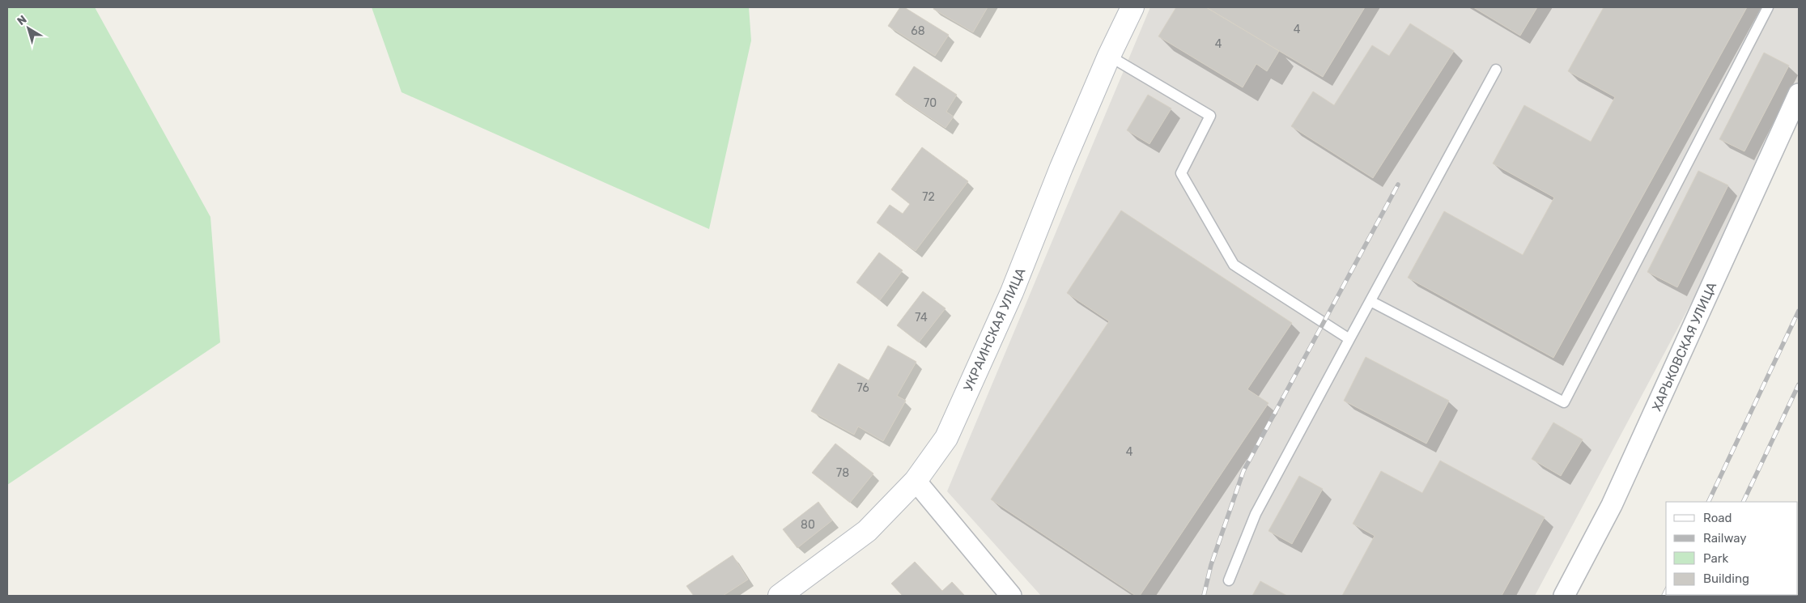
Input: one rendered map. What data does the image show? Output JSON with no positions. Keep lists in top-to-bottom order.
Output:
{
  "streets": {
    "street": ["УКРАИНСКАЯ УЛИЦА", "ХАРЬКОВСКАЯ УЛИЦА"]
  },
  "house_numbers": [
    "4",
    "68",
    "4",
    "70",
    "72",
    "74",
    "76",
    "4",
    "78",
    "80"
  ],
  "legend": [
    "Road",
    "Railway",
    "Park",
    "Building"
  ],
  "north": "top left"
}
